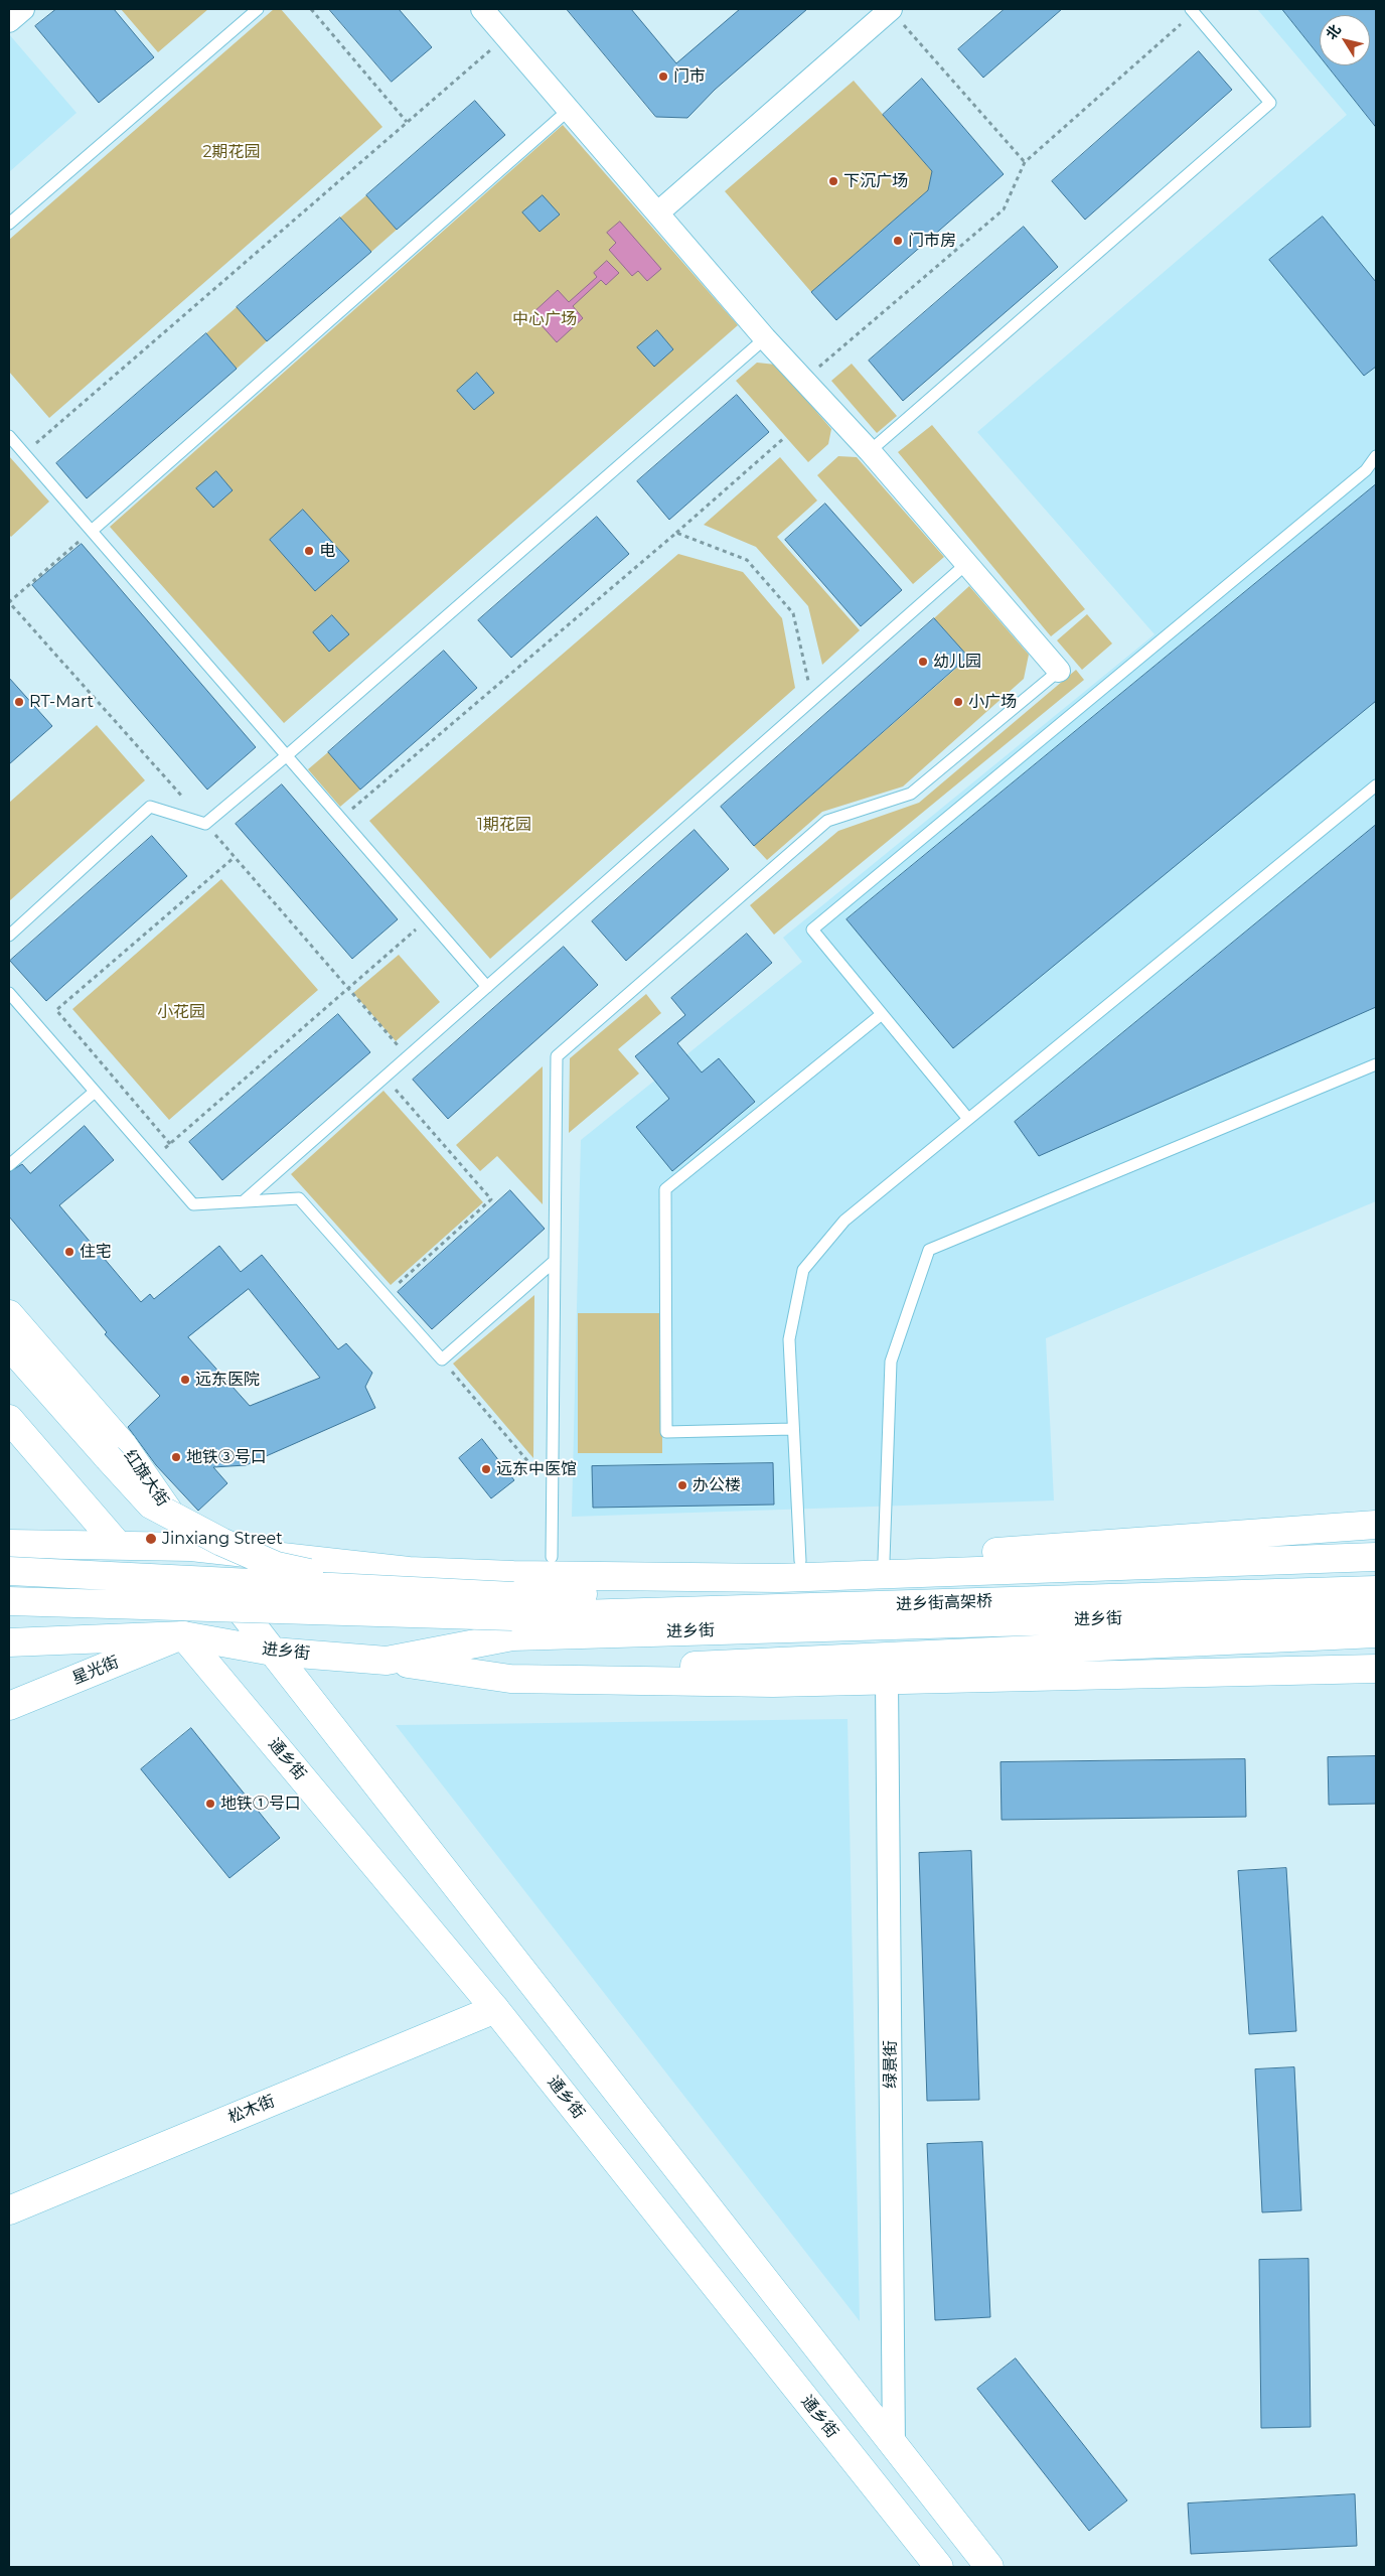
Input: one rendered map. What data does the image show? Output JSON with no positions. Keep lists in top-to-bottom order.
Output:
{
  "streets": {
    "main road": [
      "红旗大街",
      "进乡街高架桥",
      "进乡街",
      "星光街",
      "通乡街",
      "松木街"
    ],
    "street": ["绿景街"]
  },
  "crossings": [
    ["红旗大街", "进乡街"],
    ["进乡街", "星光街"],
    ["进乡街", "通乡街"],
    ["星光街", "通乡街"],
    ["通乡街", "松木街"]
  ],
  "parks": [
    "2期花园",
    "中心广场",
    "1期花园",
    "小花园"
  ],
  "places": [
    "门市",
    "下沉广场",
    "门市房",
    "电",
    "幼儿园",
    "RT-Mart",
    "小广场",
    "住宅",
    "远东医院",
    "地铁③号口",
    "远东中医馆",
    "办公楼",
    "Jinxiang Street",
    "地铁①号口"
  ],
  "north": "top left"
}
